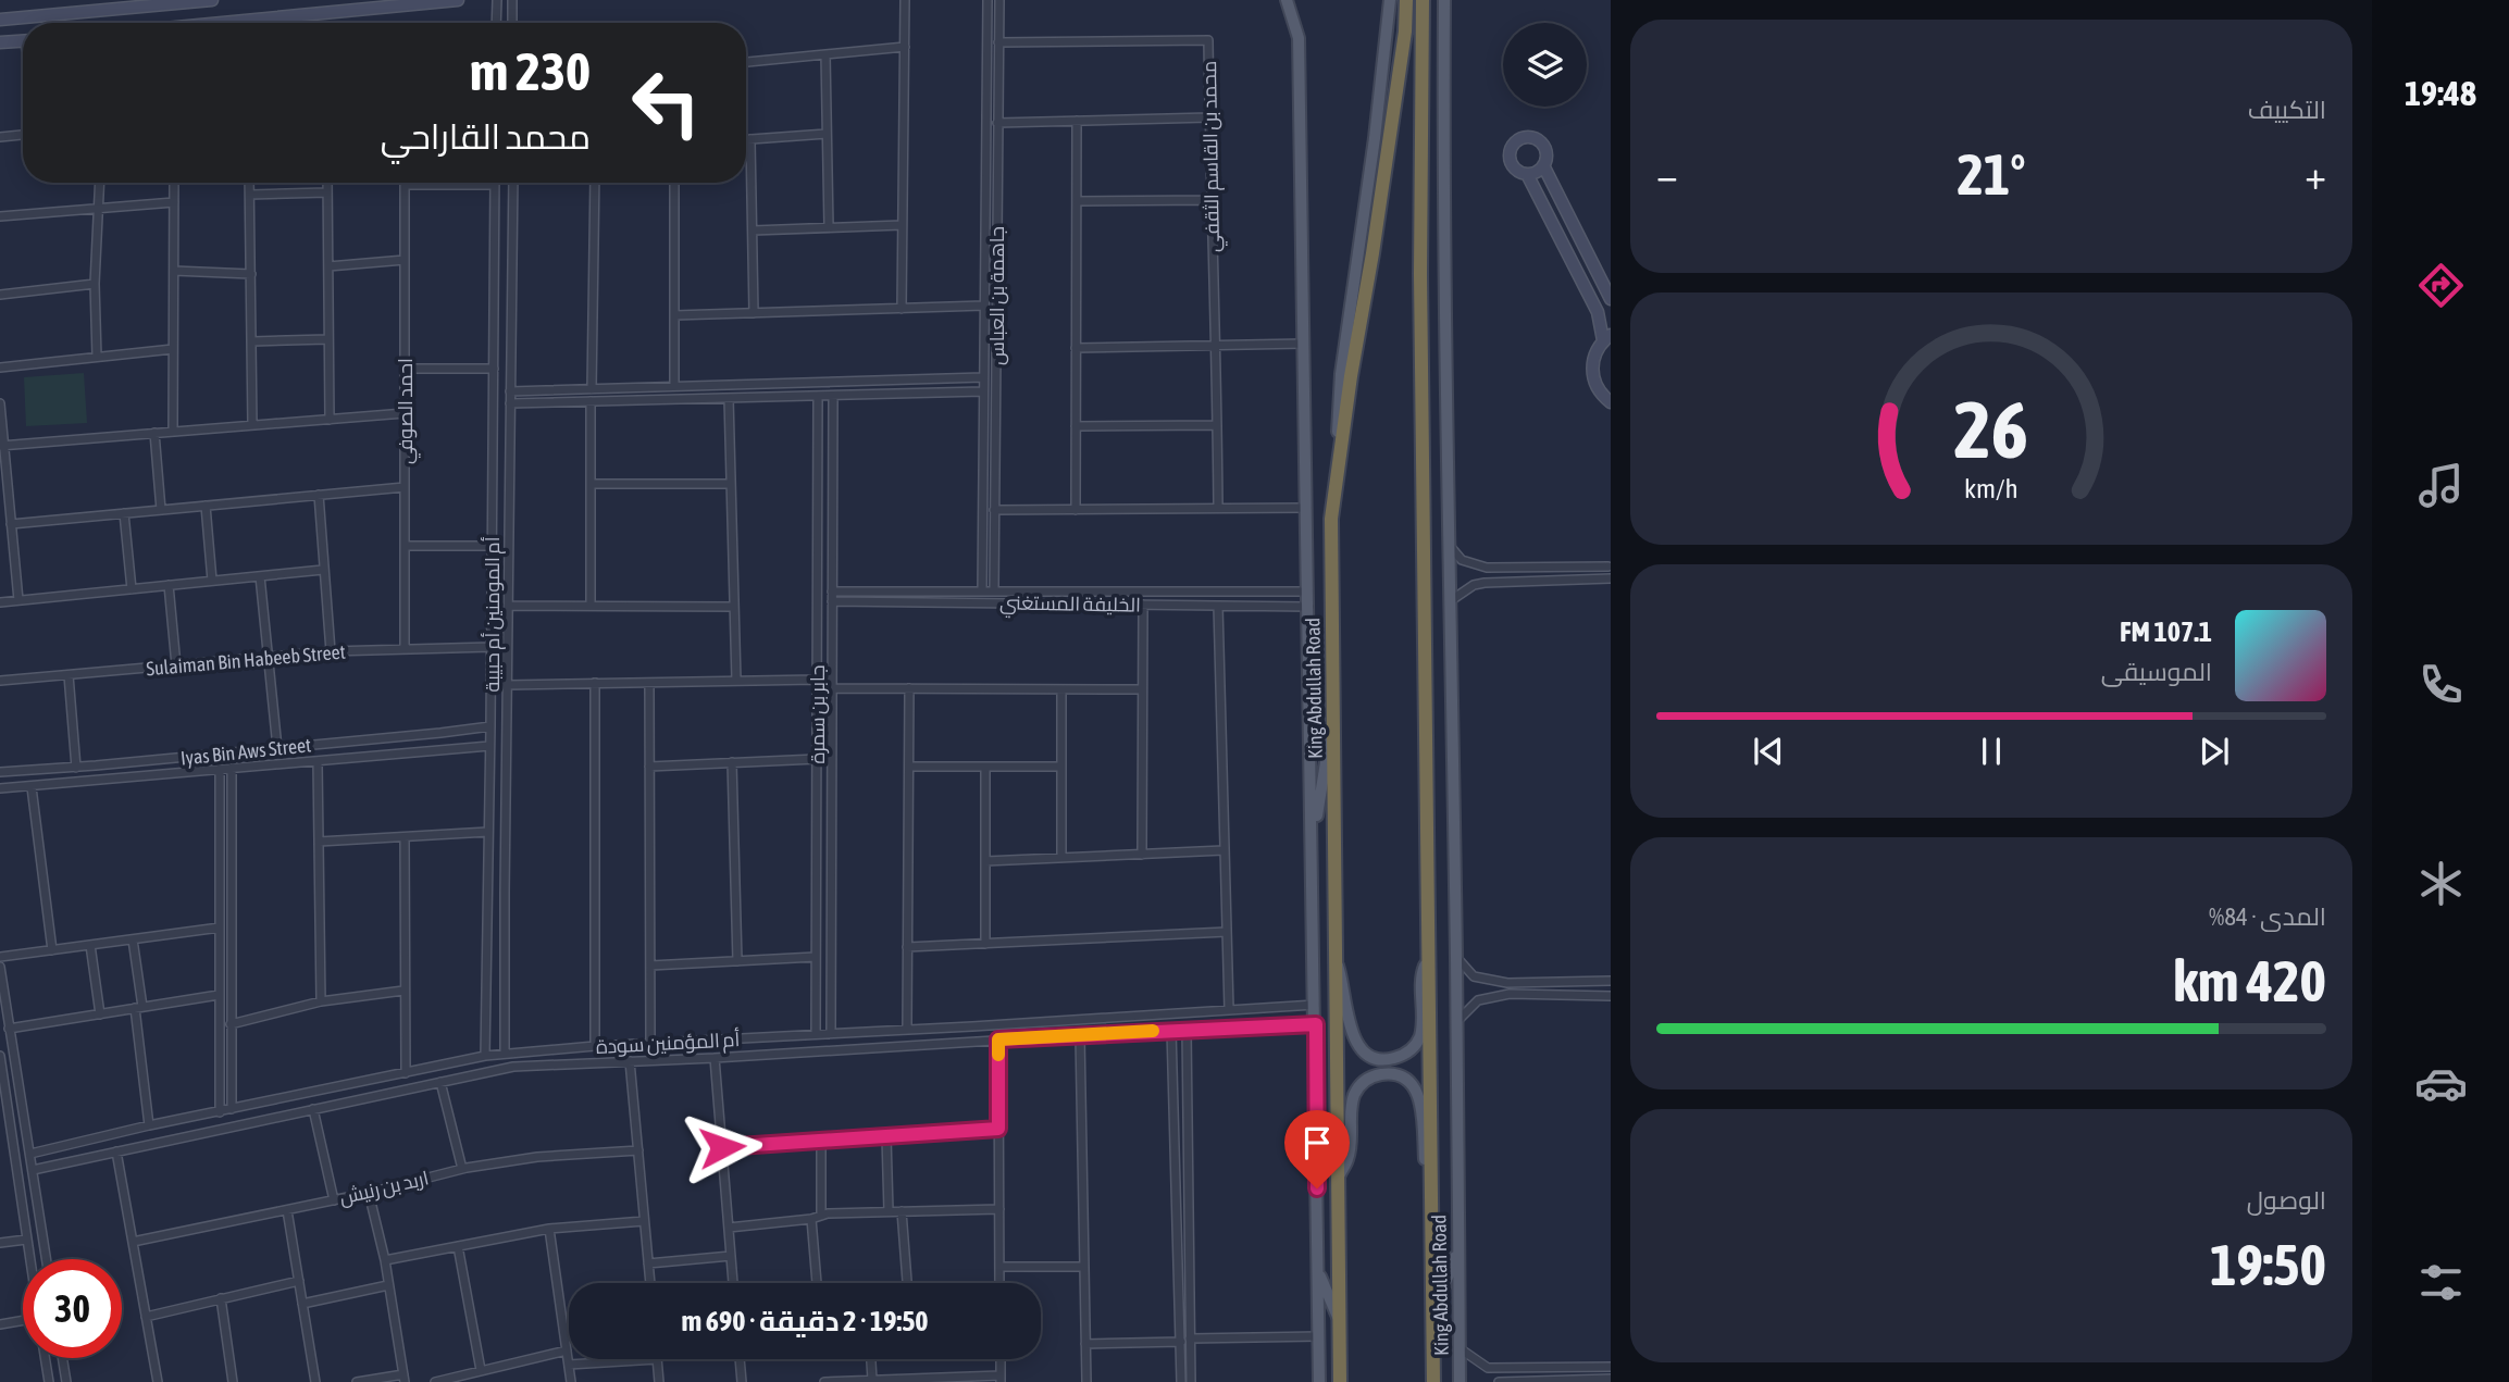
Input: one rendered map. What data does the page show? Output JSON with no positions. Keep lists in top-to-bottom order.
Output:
{
  "streets": {
    "highway": ["King Abdullah Road"],
    "street": [
      "محمد بن القاسم الثقفي",
      "جاهمة بن العباس",
      "احمد الصوفي",
      "الخليفة المستغني",
      "أم المومنين أم حبيبة",
      "Sulaiman Bin Habeeb Street",
      "جابر بن سمرة",
      "Iyas Bin Aws Street",
      "أم المؤمنين سودة",
      "اربد بن رنيش"
    ]
  },
  "crossings": [
    ["محمد بن القاسم الثقفي", "جاهمة بن العباس"],
    ["جاهمة بن العباس", "الخليفة المستغني"],
    ["احمد الصوفي", "Sulaiman Bin Habeeb Street"],
    ["الخليفة المستغني", "جابر بن سمرة"],
    ["أم المومنين أم حبيبة", "Sulaiman Bin Habeeb Street"],
    ["أم المومنين أم حبيبة", "Iyas Bin Aws Street"],
    ["أم المومنين أم حبيبة", "أم المؤمنين سودة"],
    ["جابر بن سمرة", "أم المؤمنين سودة"]
  ],
  "page": {
    "tabs": "19:48",
    "tile": [
      "التكييف",
      ["المدى · 84%", "420 km"],
      ["الوصول", "19:50"]
    ],
    "turn": ["230 m", "محمد القاراحي"],
    "heat": ["−", "21°", "+"],
    "song": ["107.1 FM", "الموسيقى"],
    "limit": "30",
    "trip": "19:50 · 2 دقيقة · 690 m",
    "gauge": ["26", "km/h"]
  }
}
